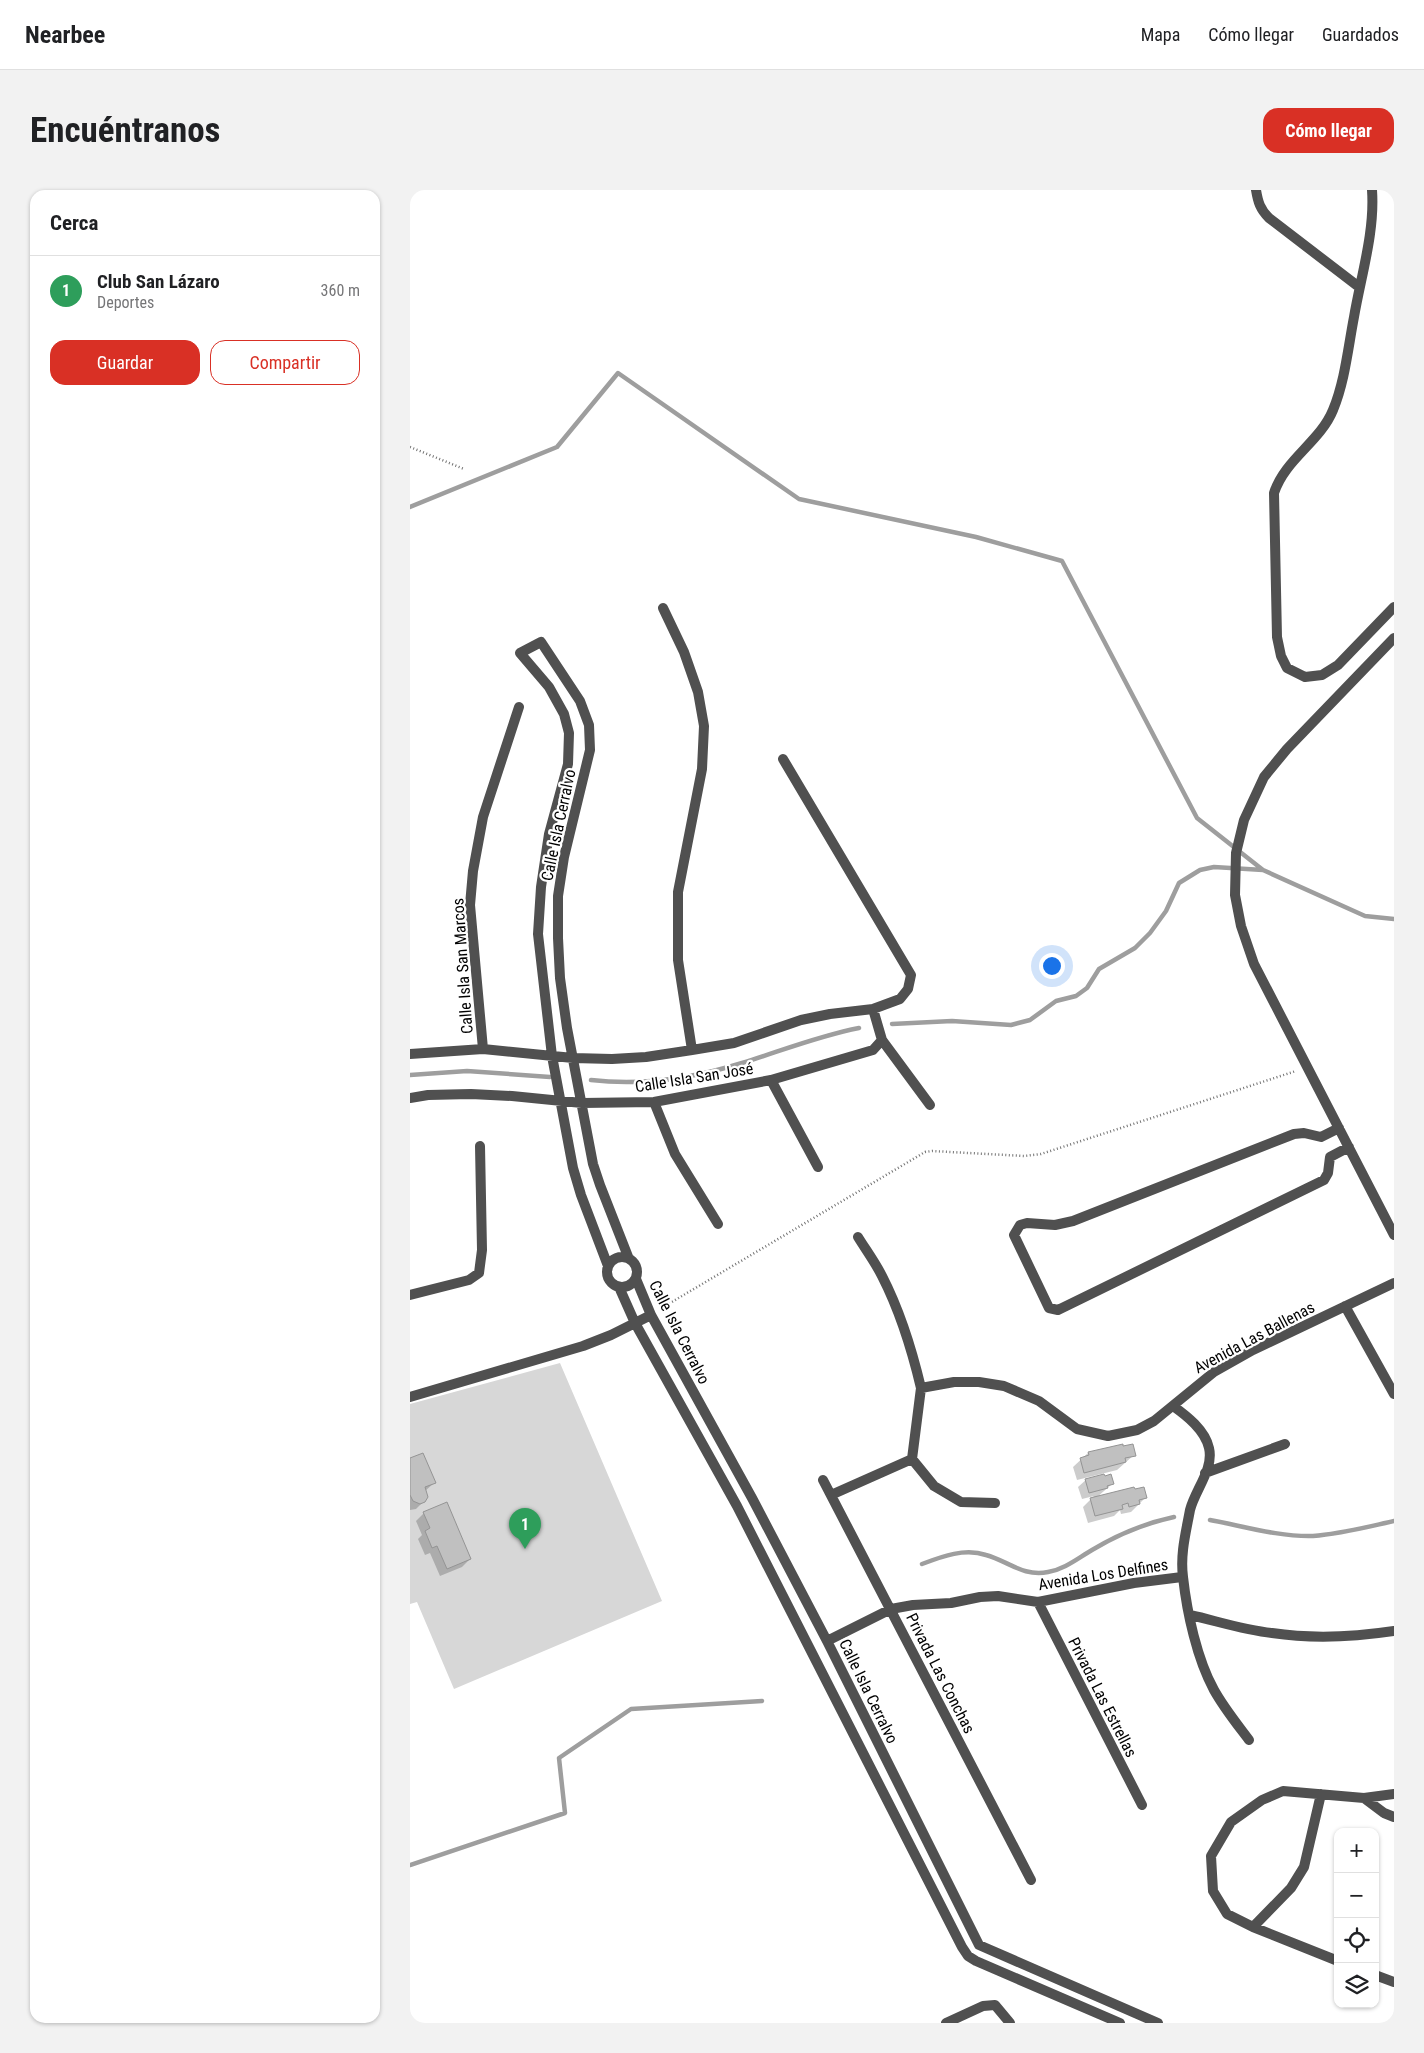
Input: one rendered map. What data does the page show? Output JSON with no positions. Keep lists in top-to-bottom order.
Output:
{
  "streets": {
    "street": [
      "Calle Isla Cerralvo",
      "Calle Isla San Marcos",
      "Calle Isla San José",
      "Avenida Las Ballenas",
      "Avenida Los Delfines",
      "Privada Las Conchas",
      "Privada Las Estrellas"
    ]
  },
  "crossings": [
    ["Calle Isla Cerralvo", "Calle Isla San José"],
    ["Calle Isla Cerralvo", "Avenida Los Delfines"],
    ["Calle Isla San Marcos", "Calle Isla San José"],
    ["Avenida Los Delfines", "Privada Las Conchas"],
    ["Avenida Los Delfines", "Privada Las Estrellas"]
  ],
  "page": {
    "header": "Nearbee",
    "nav": ["Mapa", "Cómo llegar", "Guardados"],
    "buttons": [
      "Cómo llegar",
      ["Guardar", "Compartir"]
    ],
    "title": "Encuéntranos",
    "heading": "Cerca",
    "list": [
      {
        "mark": "1",
        "name": "Club San Lázaro",
        "note": "Deportes",
        "value": "360 m"
      }
    ],
    "pins": "1",
    "map_buttons": ["+", "−"]
  }
}
